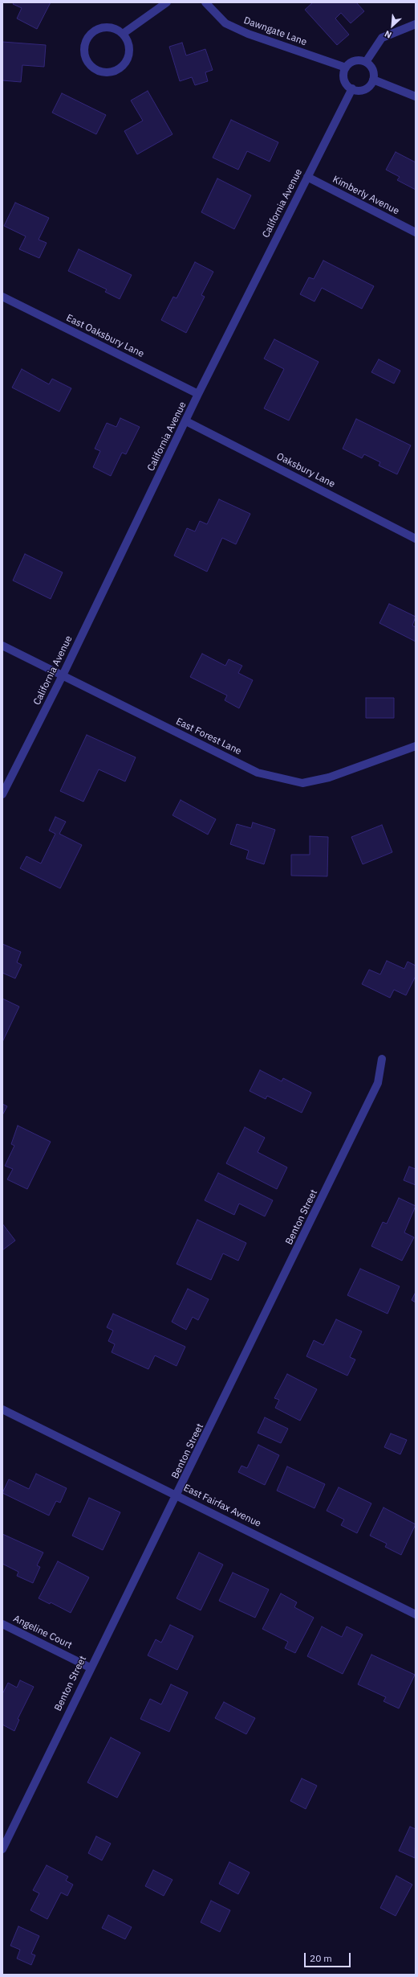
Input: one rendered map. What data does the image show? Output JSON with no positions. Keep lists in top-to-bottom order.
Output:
{
  "streets": {
    "street": [
      "Dawngate Lane",
      "Kimberly Avenue",
      "California Avenue",
      "East Oaksbury Lane",
      "Oaksbury Lane",
      "East Forest Lane",
      "Benton Street",
      "East Fairfax Avenue",
      "Angeline Court"
    ]
  },
  "crossings": [
    ["Dawngate Lane", "California Avenue"],
    ["Kimberly Avenue", "California Avenue"],
    ["California Avenue", "East Oaksbury Lane"],
    ["California Avenue", "Oaksbury Lane"],
    ["California Avenue", "East Forest Lane"],
    ["Benton Street", "East Fairfax Avenue"],
    ["Benton Street", "Angeline Court"]
  ],
  "scale_bar": "20 m",
  "north": "bottom left"
}
